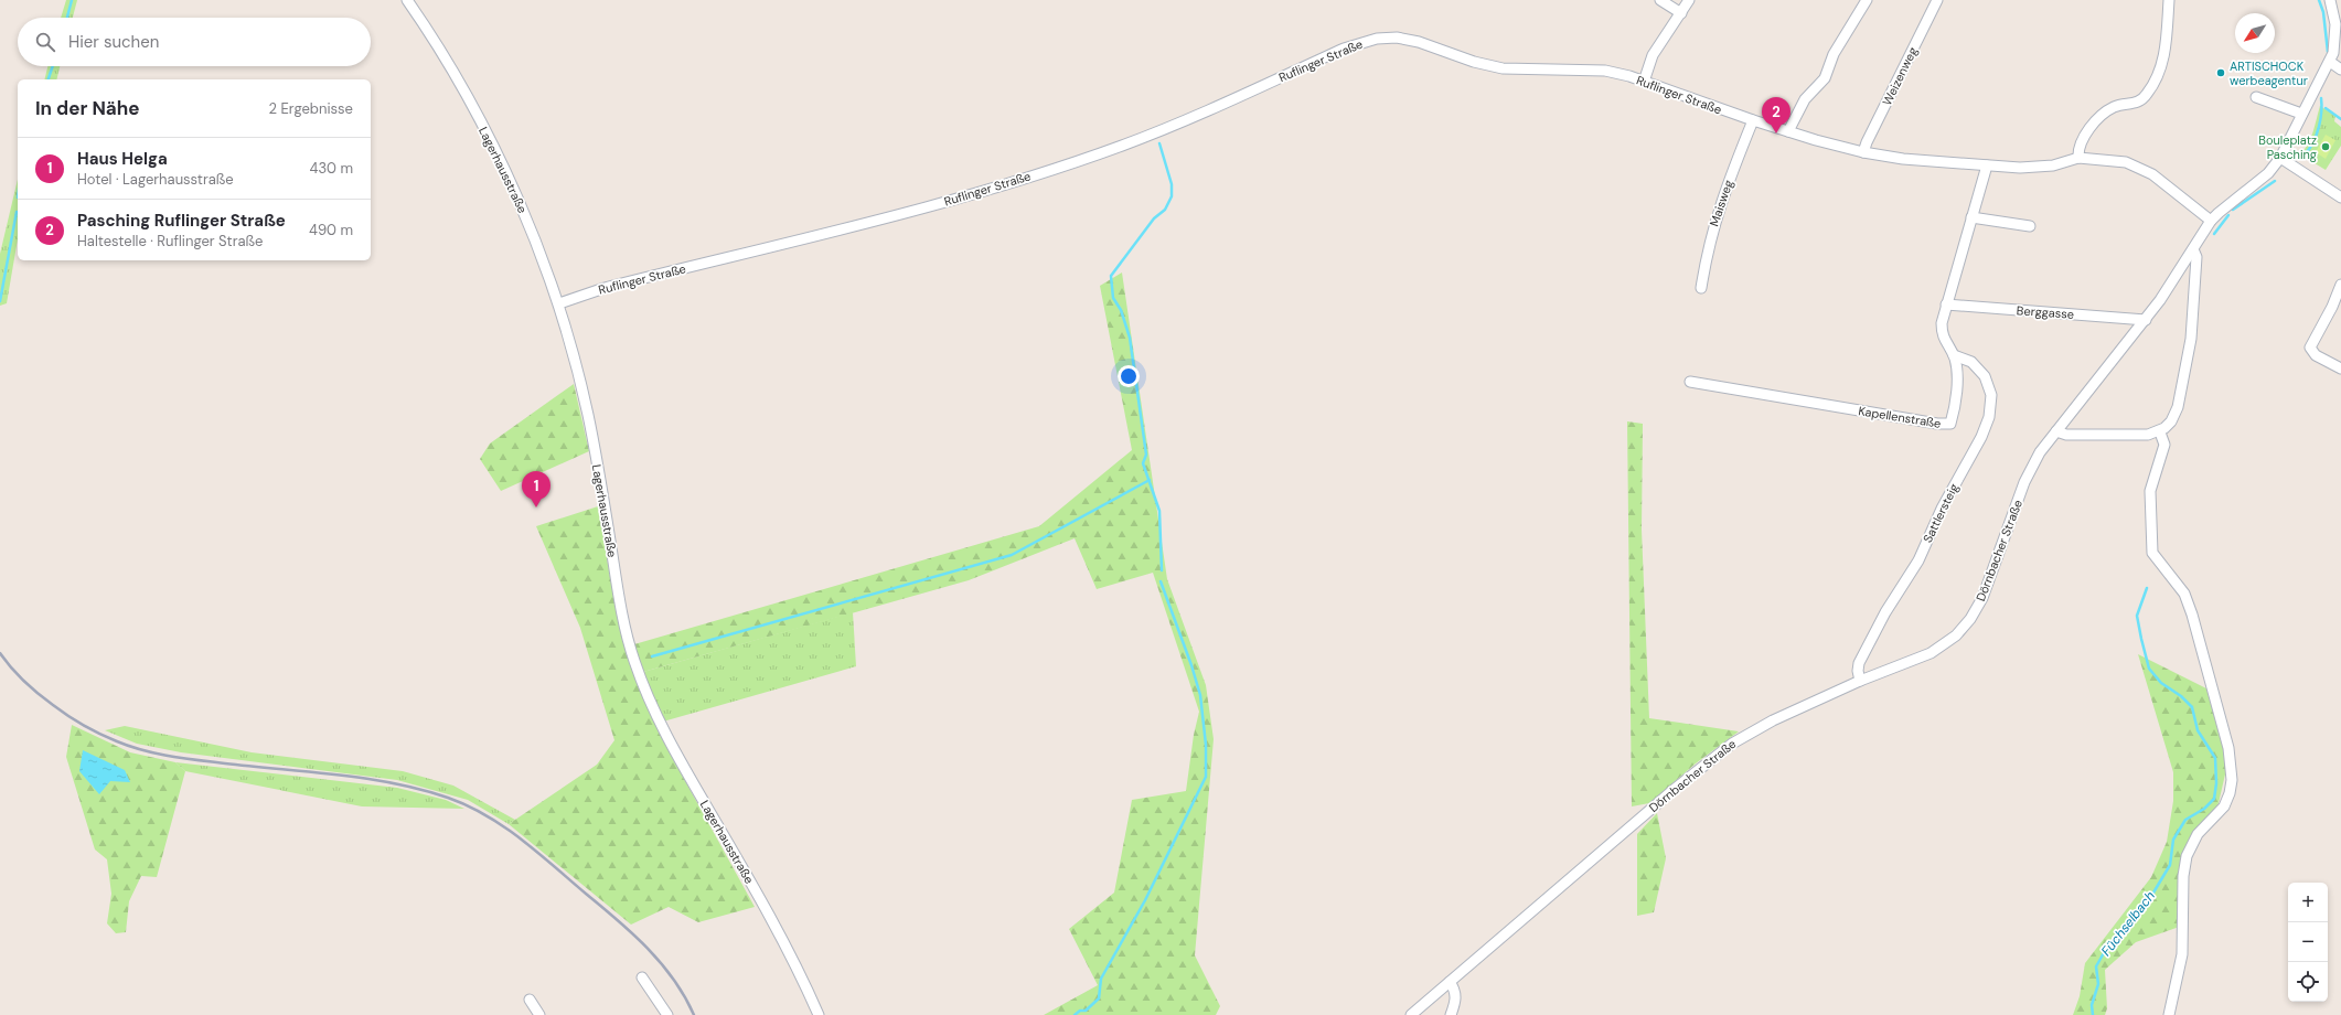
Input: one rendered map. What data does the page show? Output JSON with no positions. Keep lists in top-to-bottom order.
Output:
{
  "streets": {
    "street": [
      "Ruflinger Straße",
      "Weizenweg",
      "Lagerhausstraße",
      "Maisweg",
      "Berggasse",
      "Kapellenstraße",
      "Sattlersteig",
      "Dörnbacher Straße"
    ]
  },
  "crossings": [
    ["Ruflinger Straße", "Weizenweg"],
    ["Ruflinger Straße", "Lagerhausstraße"],
    ["Ruflinger Straße", "Maisweg"],
    ["Ruflinger Straße", "Kapellenstraße"],
    ["Ruflinger Straße", "Dörnbacher Straße"],
    ["Berggasse", "Kapellenstraße"],
    ["Berggasse", "Dörnbacher Straße"],
    ["Kapellenstraße", "Sattlersteig"],
    ["Sattlersteig", "Dörnbacher Straße"]
  ],
  "water": ["Füchselbach"],
  "places": ["ARTISCHOCK werbeagentur", "Bouleplatz Pasching"],
  "north": "bottom left",
  "page": {
    "search": "Hier suchen",
    "heading": ["In der Nähe", "2 Ergebnisse"],
    "pins": ["2", "1"],
    "list": [
      {
        "mark": "1",
        "name": "Haus Helga",
        "note": "Hotel · Lagerhausstraße",
        "value": "430 m"
      },
      {
        "mark": "2",
        "name": "Pasching Ruflinger Straße",
        "note": "Haltestelle · Ruflinger Straße",
        "value": "490 m"
      }
    ],
    "map_buttons": ["+", "−"]
  }
}
